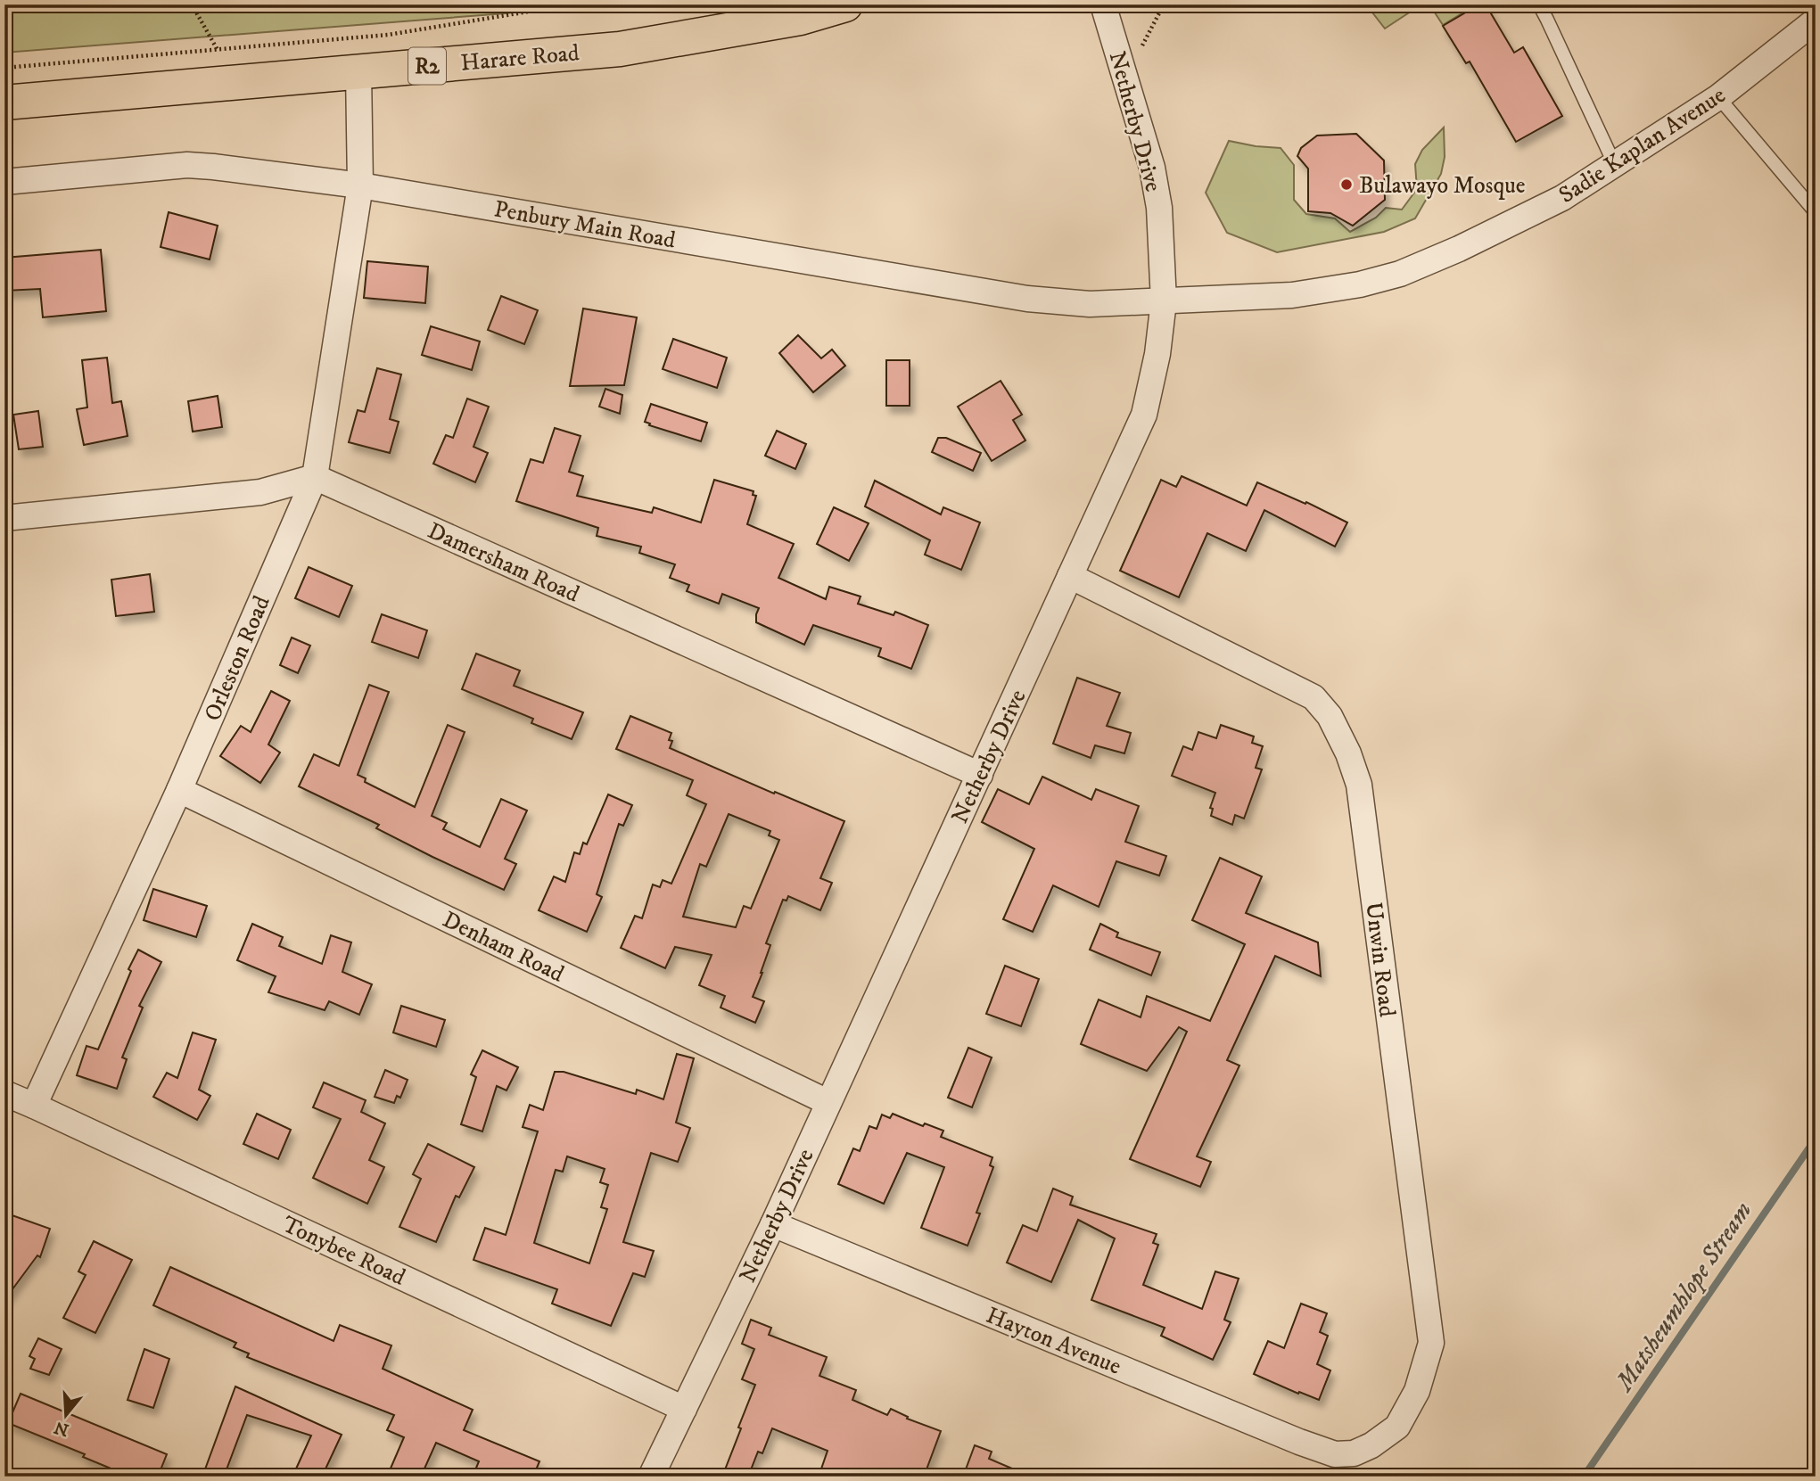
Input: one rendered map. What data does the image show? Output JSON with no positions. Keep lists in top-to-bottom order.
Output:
{
  "streets": {
    "highway": ["Harare Road", "R2"],
    "street": [
      "Netherby Drive",
      "Sadie Kaplan Avenue",
      "Penbury Main Road",
      "Damersham Road",
      "Orleston Road",
      "Denham Road",
      "Unwin Road",
      "Tonybee Road",
      "Hayton Avenue"
    ]
  },
  "crossings": [
    ["Harare Road", "Orleston Road"],
    ["Netherby Drive", "Sadie Kaplan Avenue"],
    ["Netherby Drive", "Penbury Main Road"],
    ["Netherby Drive", "Damersham Road"],
    ["Netherby Drive", "Denham Road"],
    ["Netherby Drive", "Unwin Road"],
    ["Netherby Drive", "Tonybee Road"],
    ["Netherby Drive", "Hayton Avenue"],
    ["Sadie Kaplan Avenue", "Penbury Main Road"],
    ["Penbury Main Road", "Orleston Road"],
    ["Damersham Road", "Orleston Road"],
    ["Orleston Road", "Denham Road"],
    ["Orleston Road", "Tonybee Road"],
    ["Unwin Road", "Hayton Avenue"]
  ],
  "water": ["Matsheumhlope Stream"],
  "places": ["Bulawayo Mosque"],
  "north": "bottom"
}
